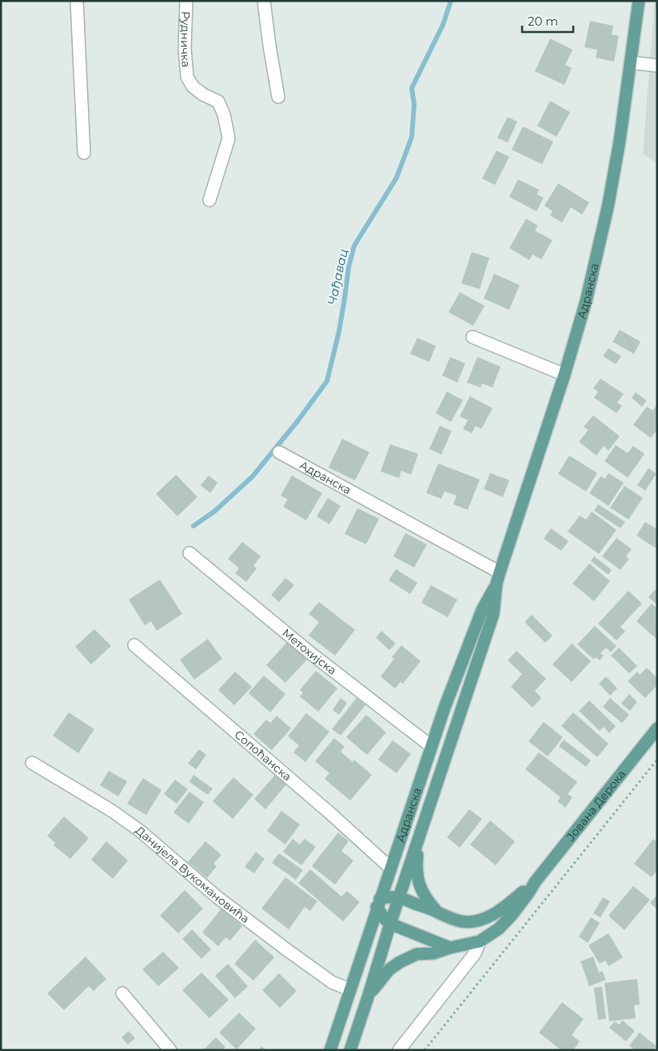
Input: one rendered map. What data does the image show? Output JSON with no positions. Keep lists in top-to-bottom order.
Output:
{
  "streets": {
    "main road": ["Адранска", "Јована Дерока"],
    "street": [
      "Рудничка",
      "Метохијска",
      "Сопоћанска",
      "Данијела Вукомановића"
    ]
  },
  "crossings": [
    ["Адранска", "Метохијска"],
    ["Адранска", "Сопоћанска"],
    ["Адранска", "Јована Дерока"],
    ["Адранска", "Данијела Вукомановића"]
  ],
  "water": ["Чађавац"],
  "scale_bar": "20 m"
}
